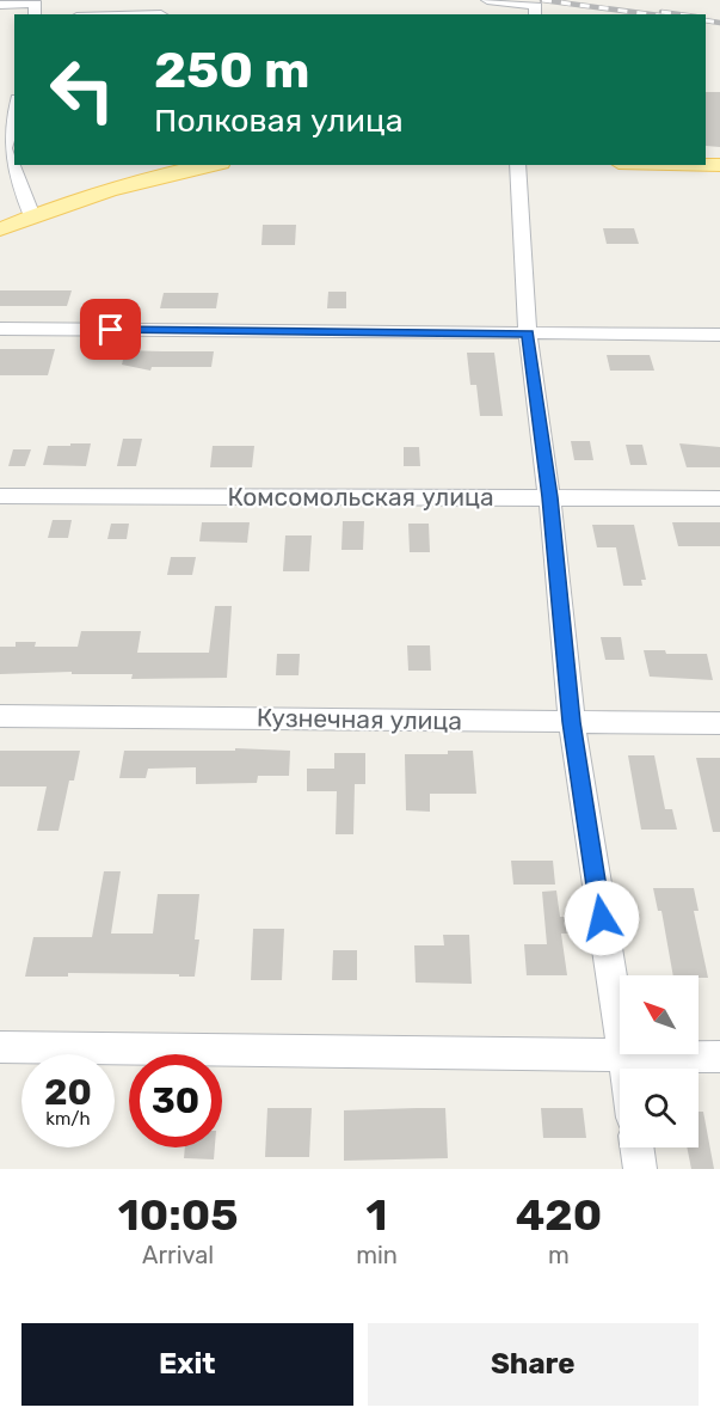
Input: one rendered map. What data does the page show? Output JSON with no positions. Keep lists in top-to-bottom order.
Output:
{
  "streets": {
    "street": ["Комсомольская улица", "Кузнечная улица"]
  },
  "north": "top left",
  "page": {
    "turn": ["250 m", "Полковая улица"],
    "speed": "20 km/h",
    "limit": "30",
    "eta": [
      "10:05",
      "Arrival",
      "1",
      "min",
      "420",
      "m"
    ],
    "buttons": ["Exit", "Share"]
  }
}
